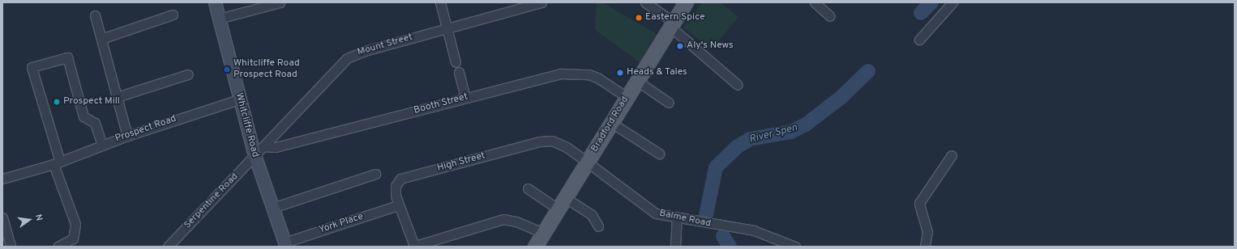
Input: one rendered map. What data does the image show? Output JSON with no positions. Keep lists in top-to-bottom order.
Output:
{
  "streets": {
    "main road": ["Bradford Road", "Whitcliffe Road"],
    "street": [
      "Mount Street",
      "Booth Street",
      "Prospect Road",
      "High Street",
      "Serpentine Road",
      "Balme Road",
      "York Place"
    ]
  },
  "crossings": [
    ["Mount Street", "Booth Street"],
    ["Booth Street", "Bradford Road"],
    ["Bradford Road", "High Street"],
    ["Bradford Road", "Balme Road"],
    ["Whitcliffe Road", "Prospect Road"],
    ["Whitcliffe Road", "Serpentine Road"],
    ["Whitcliffe Road", "York Place"],
    ["High Street", "Balme Road"],
    ["High Street", "York Place"]
  ],
  "water": ["River Spen"],
  "places": [
    "Eastern Spice",
    "Aly's News",
    "Whitcliffe Road Prospect Road",
    "Heads & Tales",
    "Prospect Mill"
  ],
  "north": "right"
}
